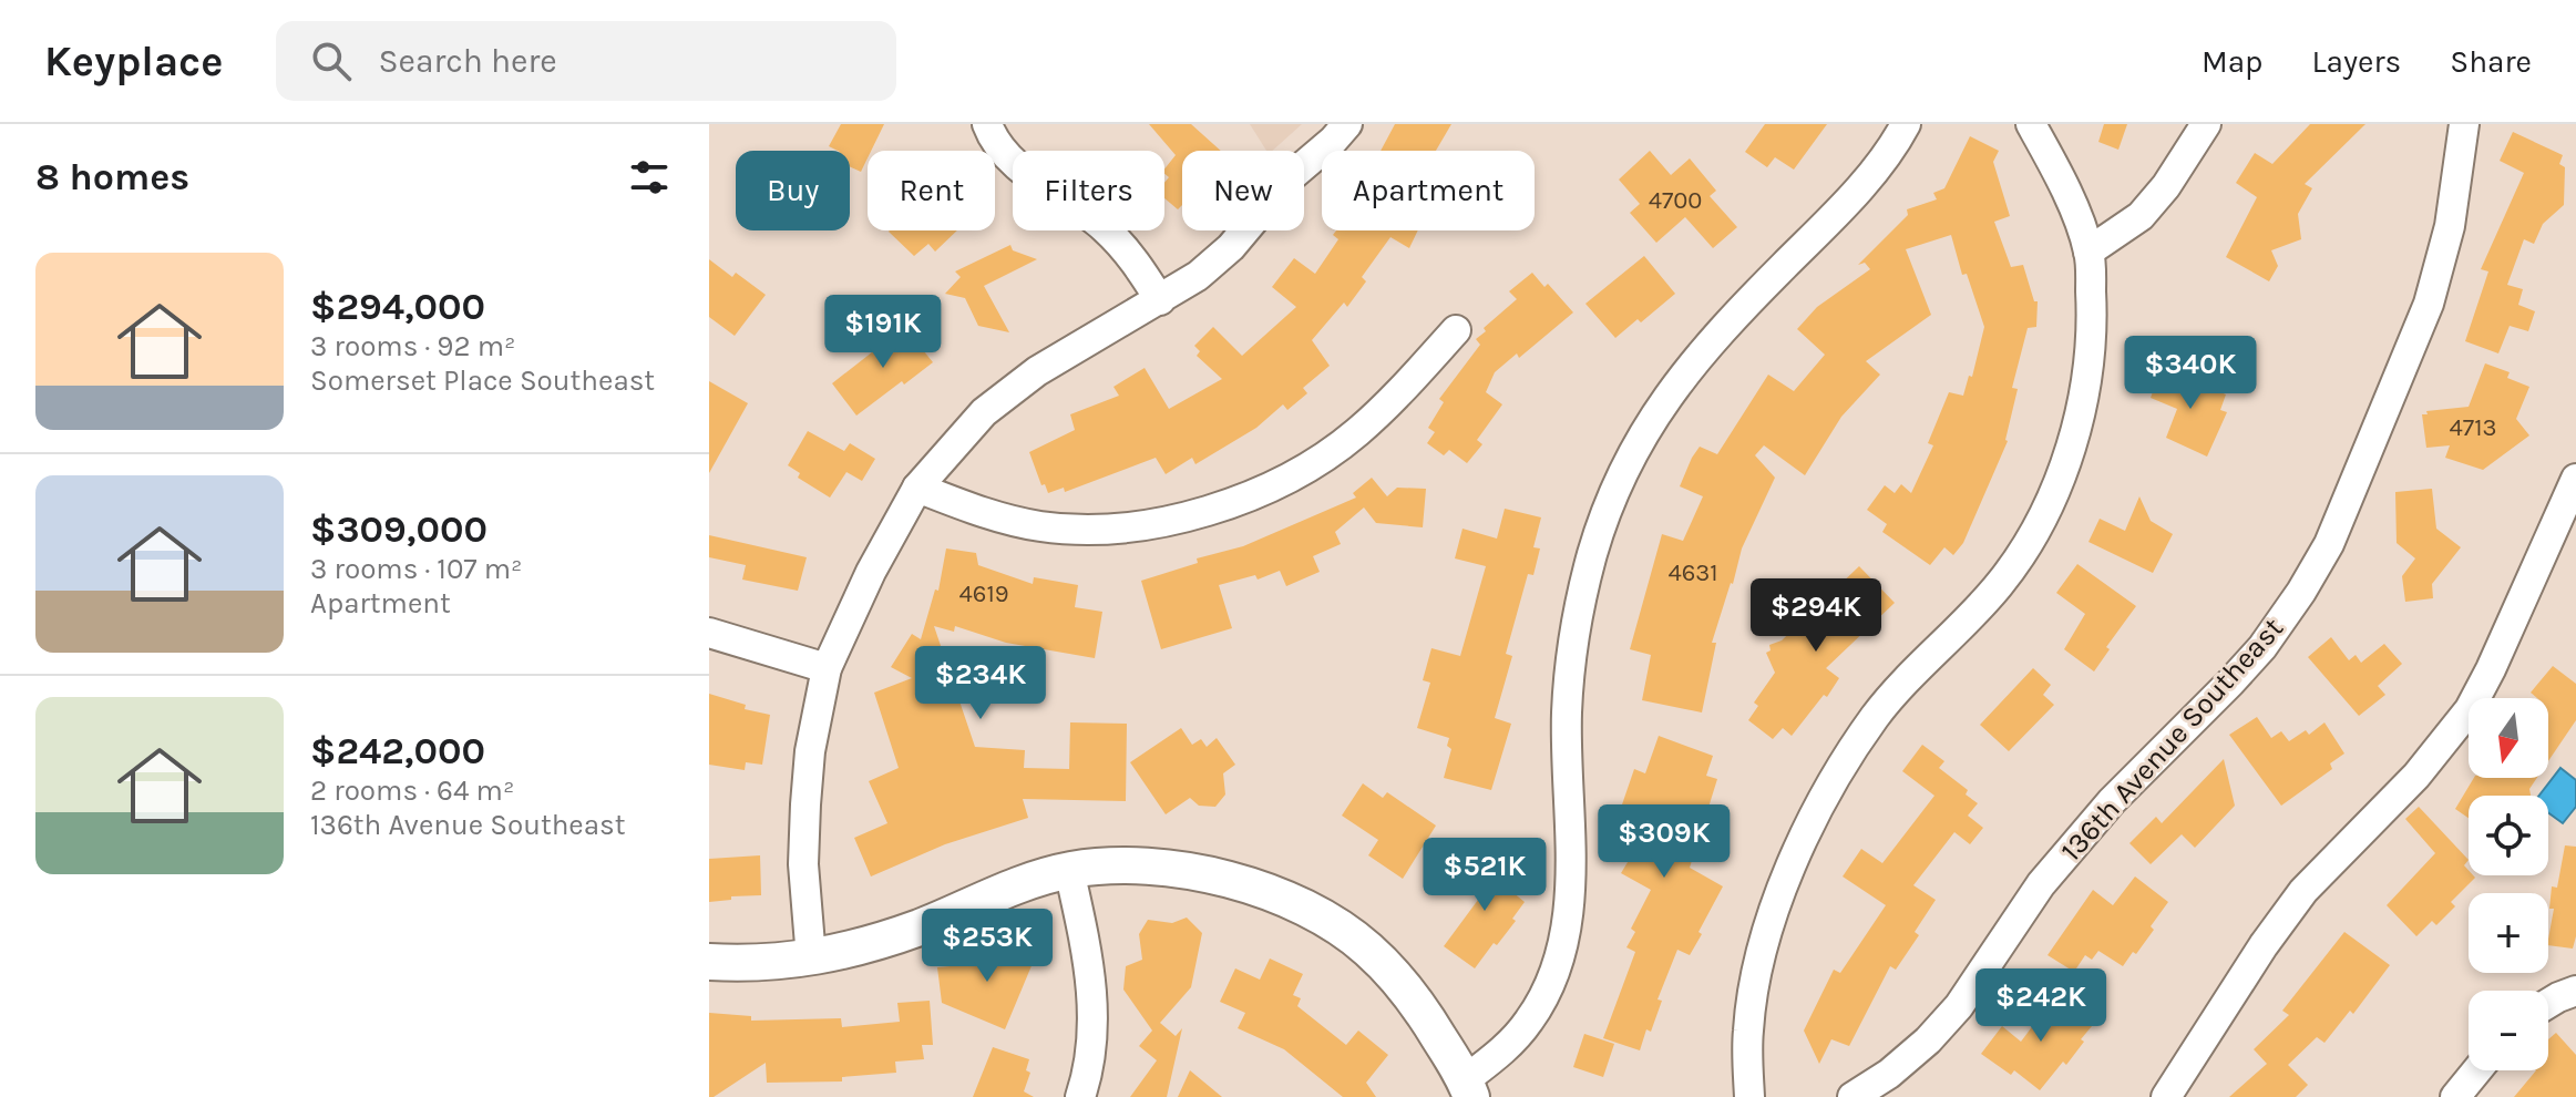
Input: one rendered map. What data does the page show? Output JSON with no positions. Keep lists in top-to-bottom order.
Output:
{
  "streets": {
    "street": ["136th Avenue Southeast"]
  },
  "house_numbers": [
    "4700",
    "4713",
    "4631",
    "4619"
  ],
  "north": "bottom",
  "page": {
    "header": "Keyplace",
    "search": "Search here",
    "nav": ["Map", "Layers", "Share"],
    "heading": "8 homes",
    "chip": [
      "Buy",
      "Rent",
      "Filters",
      "New",
      "Apartment"
    ],
    "list": [
      {
        "name": "$294,000",
        "note": "3 rooms · 92 m² · Somerset Place Southeast"
      },
      {
        "name": "$309,000",
        "note": "3 rooms · 107 m² · Apartment"
      },
      {
        "name": "$242,000",
        "note": "2 rooms · 64 m² · 136th Avenue Southeast"
      }
    ],
    "price": [
      "$191K",
      "$340K",
      "$294K",
      "$234K",
      "$309K",
      "$521K",
      "$253K",
      "$242K"
    ],
    "map_buttons": ["+", "−"]
  }
}
